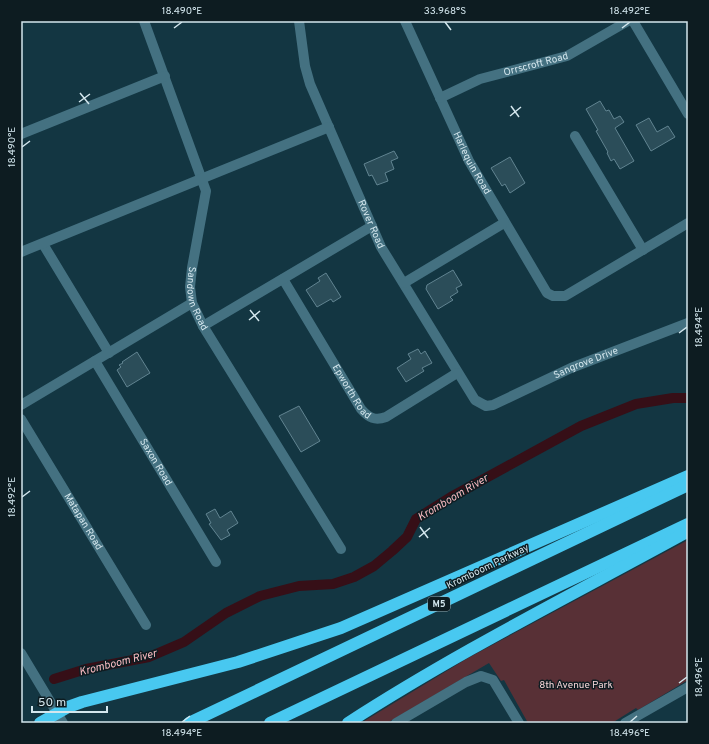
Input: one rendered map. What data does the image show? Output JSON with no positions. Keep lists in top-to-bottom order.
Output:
{
  "streets": {
    "highway": ["Kromboom Parkway", "M5"],
    "street": [
      "Orrscroft Road",
      "Harlequin Road",
      "Rover Road",
      "Sandown Road",
      "Sangrove Drive",
      "Epworth Road",
      "Saxon Road",
      "Matapan Road"
    ]
  },
  "crossings": [
    ["Orrscroft Road", "Harlequin Road"],
    ["Rover Road", "Sangrove Drive"],
    ["Rover Road", "Epworth Road"]
  ],
  "water": ["Kromboom River"],
  "parks": ["8th Avenue Park"],
  "scale_bar": "50 m",
  "coordinates": [
    "18.490°E",
    "33.968°S",
    "18.492°E",
    "18.494°E",
    "18.496°E"
  ]
}
